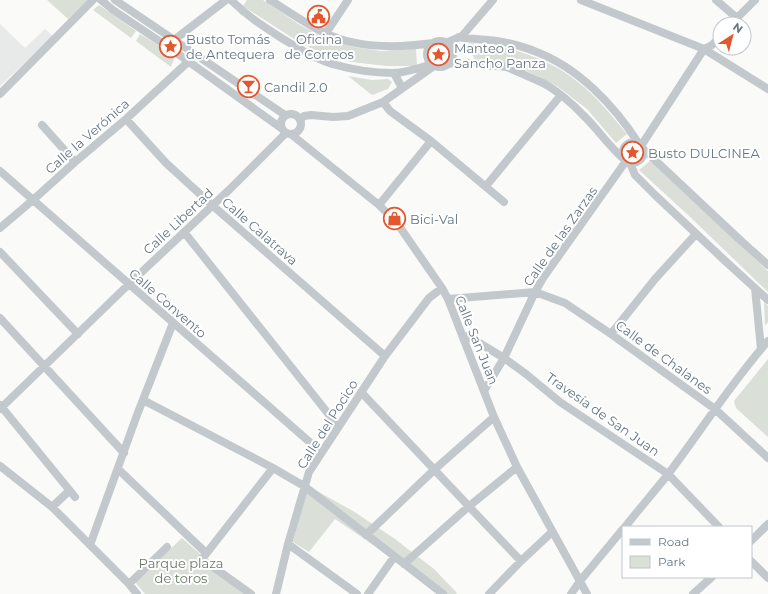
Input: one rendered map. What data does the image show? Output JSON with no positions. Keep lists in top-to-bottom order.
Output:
{
  "streets": {
    "street": [
      "Calle la Verónica",
      "Calle Libertad",
      "Calle Calatrava",
      "Calle de las Zarzas",
      "Calle Convento",
      "Calle San Juan",
      "Calle de Chalanes",
      "Travesía de San Juan",
      "Calle del Pocico"
    ]
  },
  "crossings": [
    ["Calle la Verónica", "Calle Calatrava"],
    ["Calle la Verónica", "Calle Convento"],
    ["Calle la Verónica", "Calle San Juan"],
    ["Calle Libertad", "Calle Calatrava"],
    ["Calle Libertad", "Calle Convento"],
    ["Calle Libertad", "Calle San Juan"],
    ["Calle Calatrava", "Calle del Pocico"],
    ["Calle de las Zarzas", "Calle San Juan"],
    ["Calle de las Zarzas", "Calle de Chalanes"],
    ["Calle de las Zarzas", "Travesía de San Juan"],
    ["Calle Convento", "Calle del Pocico"],
    ["Calle San Juan", "Travesía de San Juan"],
    ["Calle San Juan", "Calle del Pocico"]
  ],
  "parks": ["Parque plaza de toros"],
  "places": {
    "public building": ["Oficina de Correos"],
    "place": ["Busto Tomás de Antequera", "Manteo a Sancho Panza", "Busto DULCINEA"],
    "bar": ["Candil 2.0"],
    "shop": ["Bici-Val"]
  },
  "legend": ["Road", "Park"],
  "north": "top right"
}
